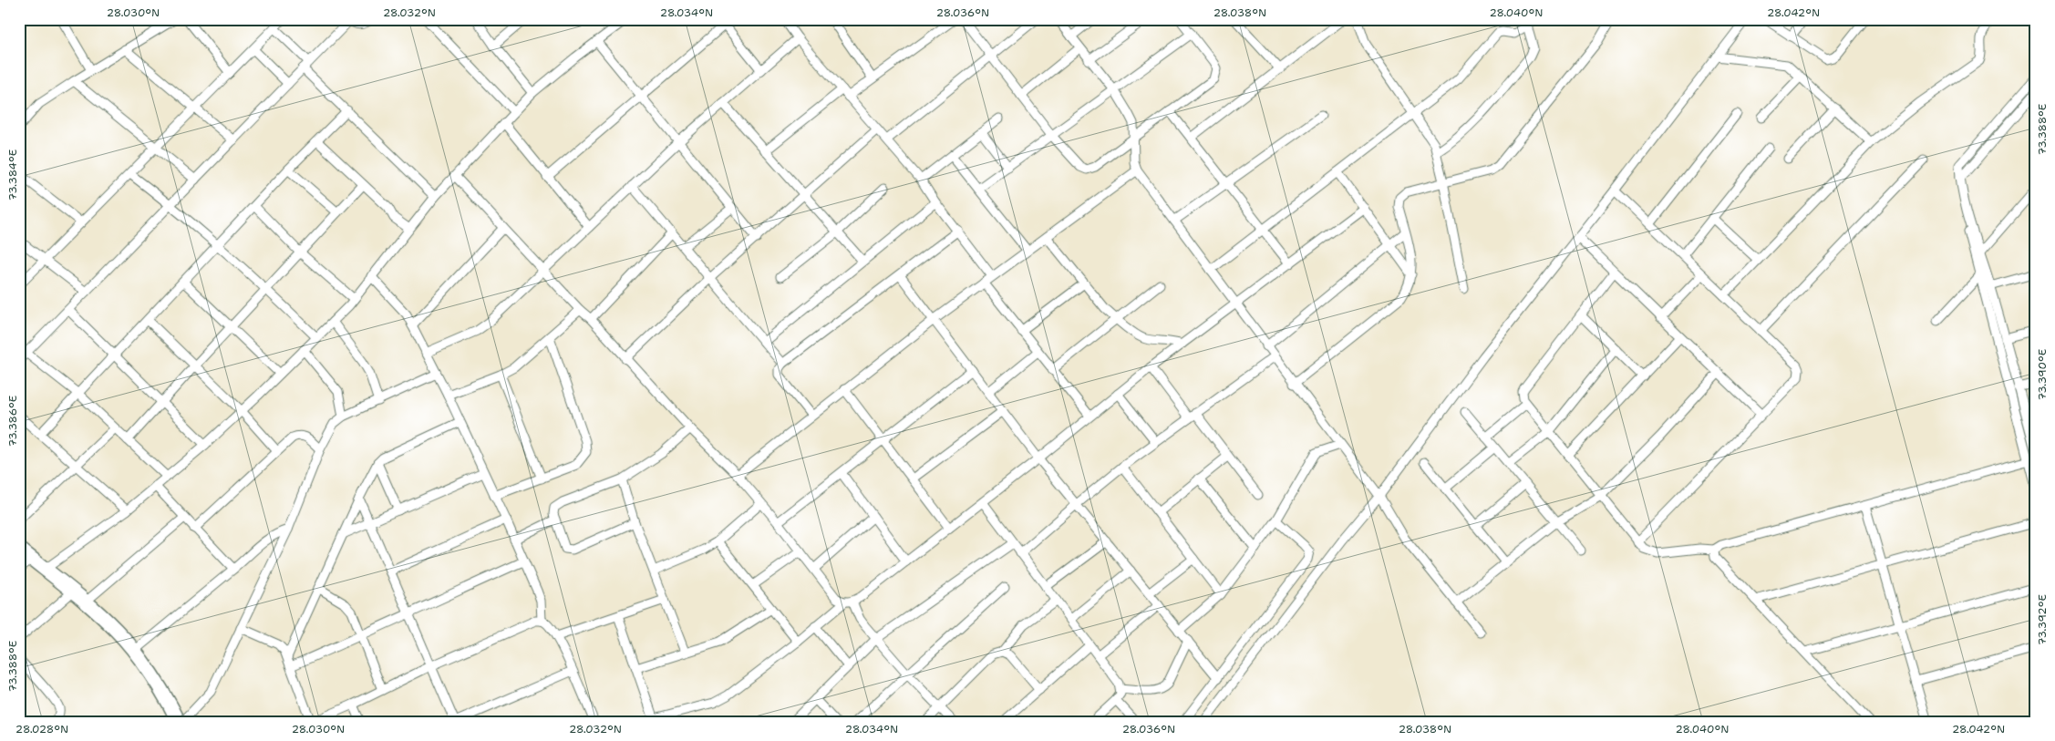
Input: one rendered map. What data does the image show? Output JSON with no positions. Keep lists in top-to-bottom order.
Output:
{
  "coordinates": [
    "28.030°N",
    "28.032°N",
    "28.034°N",
    "28.036°N",
    "28.038°N",
    "28.040°N",
    "28.042°N",
    "73.388°E",
    "73.384°E",
    "73.390°E",
    "73.386°E",
    "73.392°E",
    "28.028°N"
  ]
}
